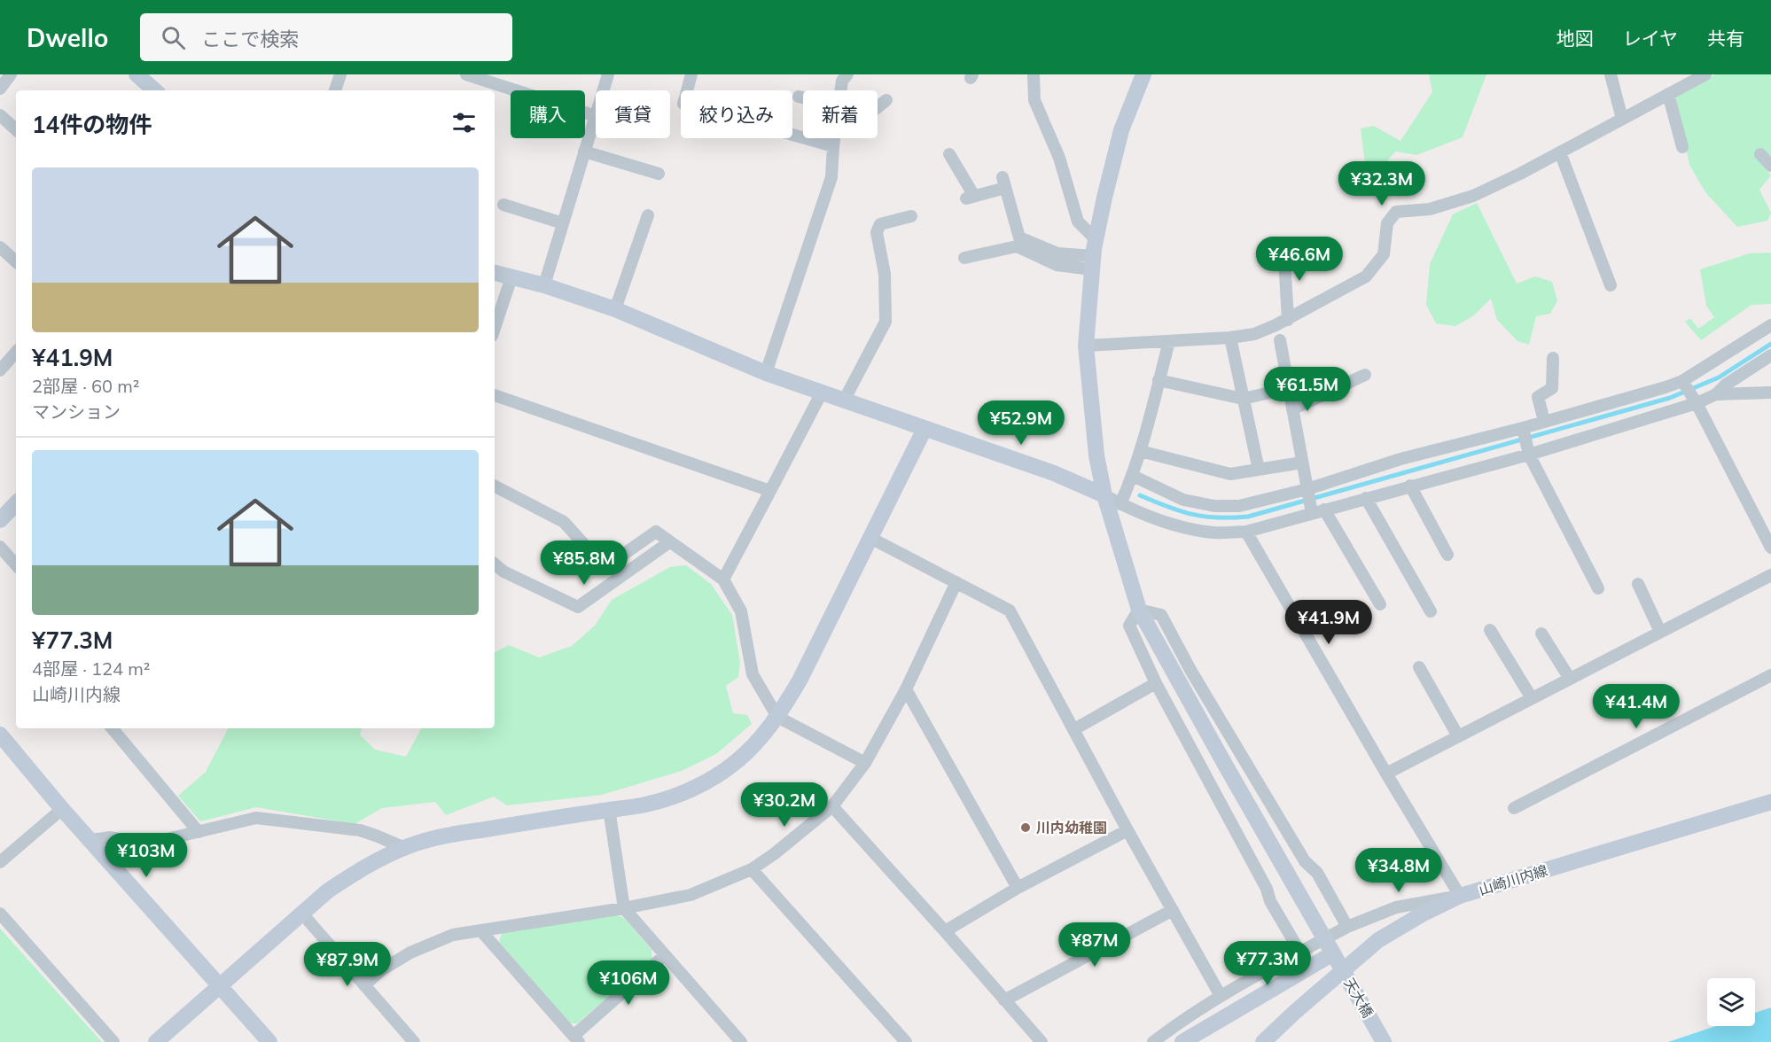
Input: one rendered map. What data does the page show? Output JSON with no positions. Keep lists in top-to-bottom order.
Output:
{
  "streets": {
    "street": ["山崎川内線", "天大橋"]
  },
  "places": ["川内幼稚園"],
  "page": {
    "header": "Dwello",
    "search": "ここで検索",
    "nav": ["地図", "レイヤ", "共有"],
    "chip": [
      "購入",
      "賃貸",
      "絞り込み",
      "新着"
    ],
    "heading": "14件の物件",
    "list": [
      {
        "name": "¥41.9M",
        "note": "2部屋 · 60 m² · マンション"
      },
      {
        "name": "¥77.3M",
        "note": "4部屋 · 124 m² · 山崎川内線"
      }
    ],
    "price": [
      "¥32.3M",
      "¥46.6M",
      "¥61.5M",
      "¥52.9M",
      "¥85.8M",
      "¥41.9M",
      "¥41.4M",
      "¥30.2M",
      "¥103M",
      "¥34.8M",
      "¥87M",
      "¥77.3M",
      "¥87.9M",
      "¥106M"
    ]
  }
}
